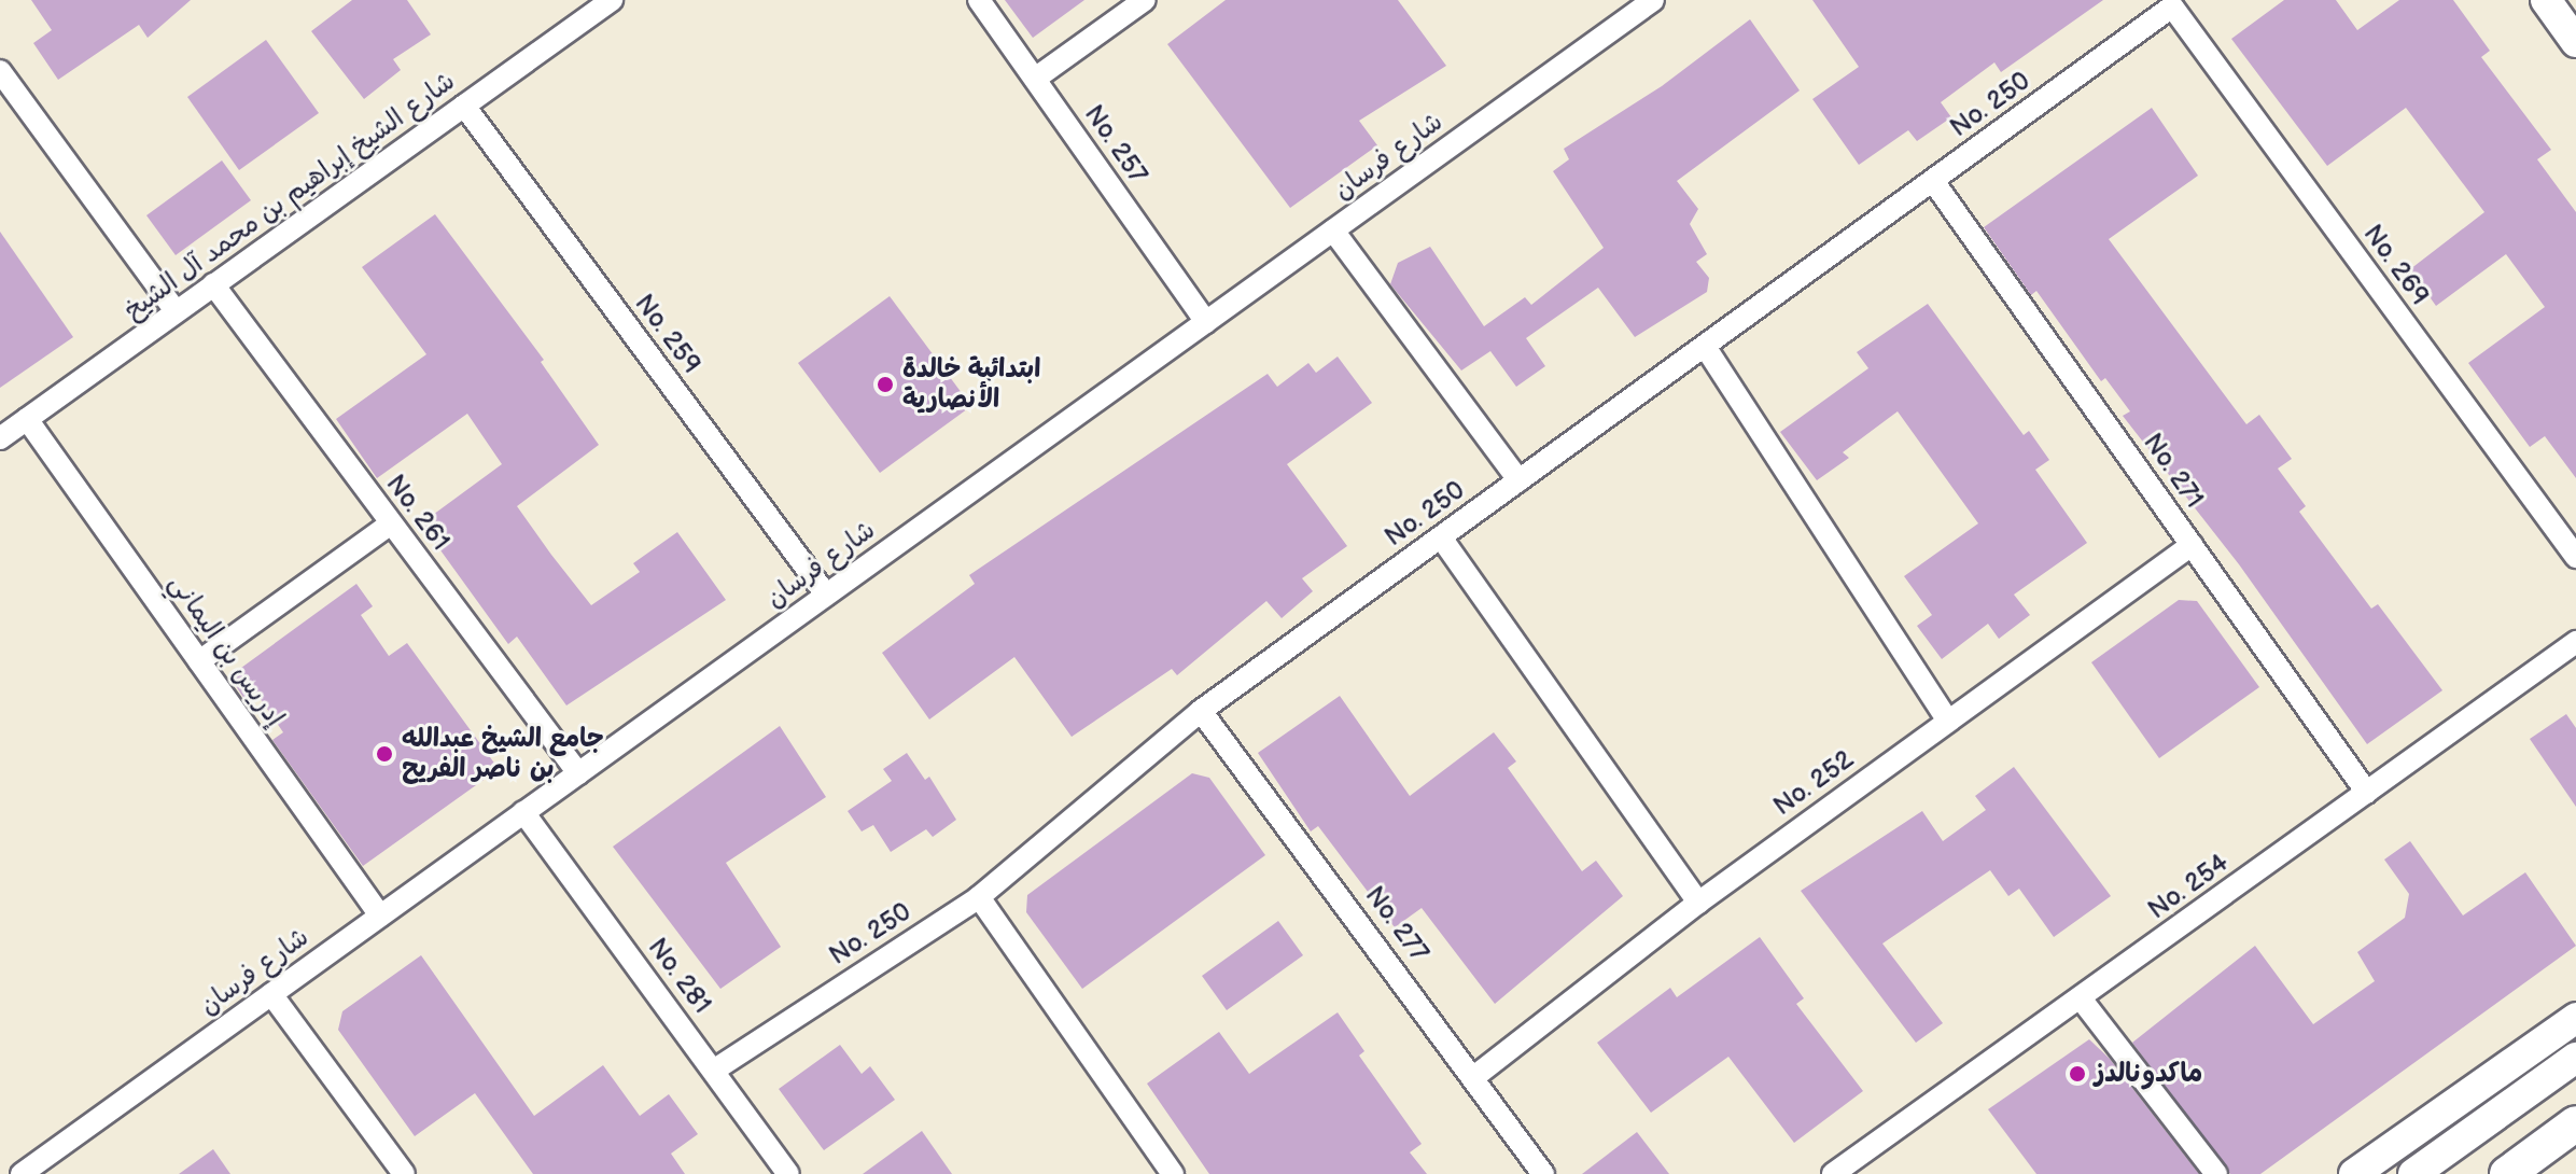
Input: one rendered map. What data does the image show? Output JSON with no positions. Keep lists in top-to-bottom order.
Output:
{
  "streets": {
    "street": [
      "No. 250",
      "No. 257",
      "شارع فرسان",
      "شارع الشيخ إبراهيم بن محمد آل الشيخ",
      "No. 269",
      "No. 259",
      "No. 271",
      "No. 261",
      "إدريس بن اليماني",
      "No. 252",
      "No. 254",
      "No. 277",
      "No. 281"
    ]
  },
  "crossings": [
    ["No. 250", "No. 269"],
    ["No. 250", "No. 271"],
    ["No. 250", "No. 277"],
    ["No. 250", "No. 281"],
    ["No. 257", "شارع فرسان"],
    ["شارع فرسان", "No. 259"],
    ["شارع فرسان", "No. 261"],
    ["شارع فرسان", "إدريس بن اليماني"],
    ["شارع فرسان", "No. 281"],
    ["شارع الشيخ إبراهيم بن محمد آل الشيخ", "No. 259"],
    ["شارع الشيخ إبراهيم بن محمد آل الشيخ", "No. 261"],
    ["شارع الشيخ إبراهيم بن محمد آل الشيخ", "إدريس بن اليماني"],
    ["No. 271", "No. 252"],
    ["No. 271", "No. 254"],
    ["No. 252", "No. 277"]
  ],
  "places": ["ابتدائية خالدة الأنصارية", "جامع الشيخ عبدالله بن ناصر الفريح", "ماكدونالدز"]
}
